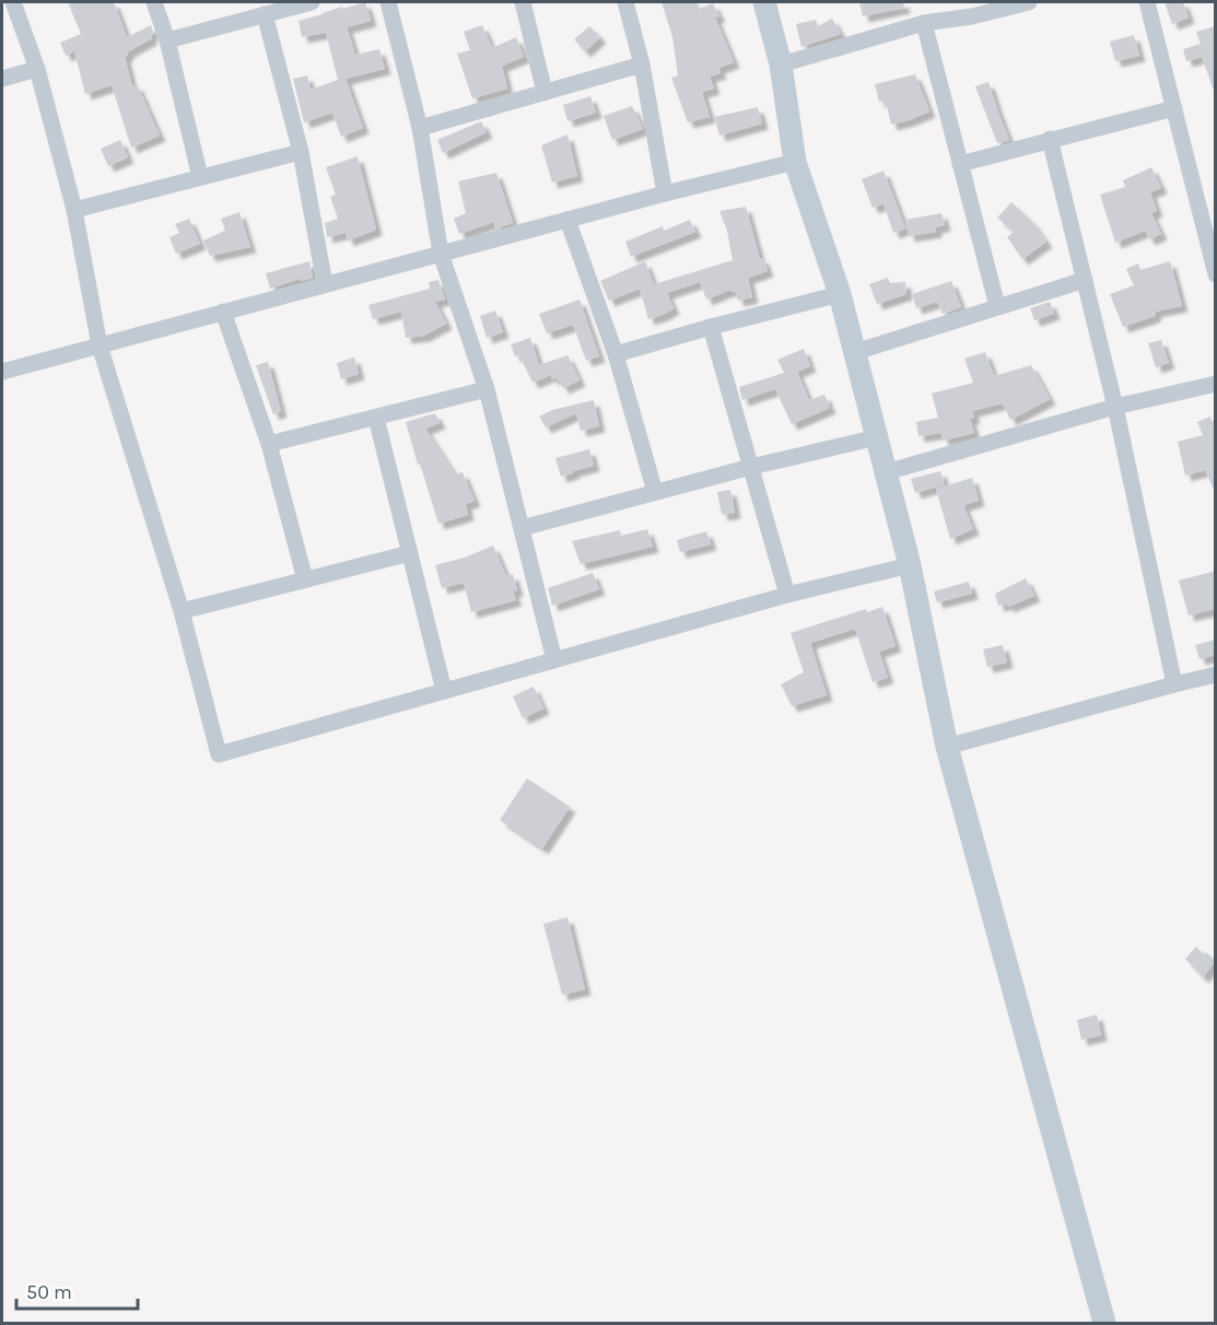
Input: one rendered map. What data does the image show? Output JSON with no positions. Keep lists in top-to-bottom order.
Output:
{
  "scale_bar": "50 m"
}
